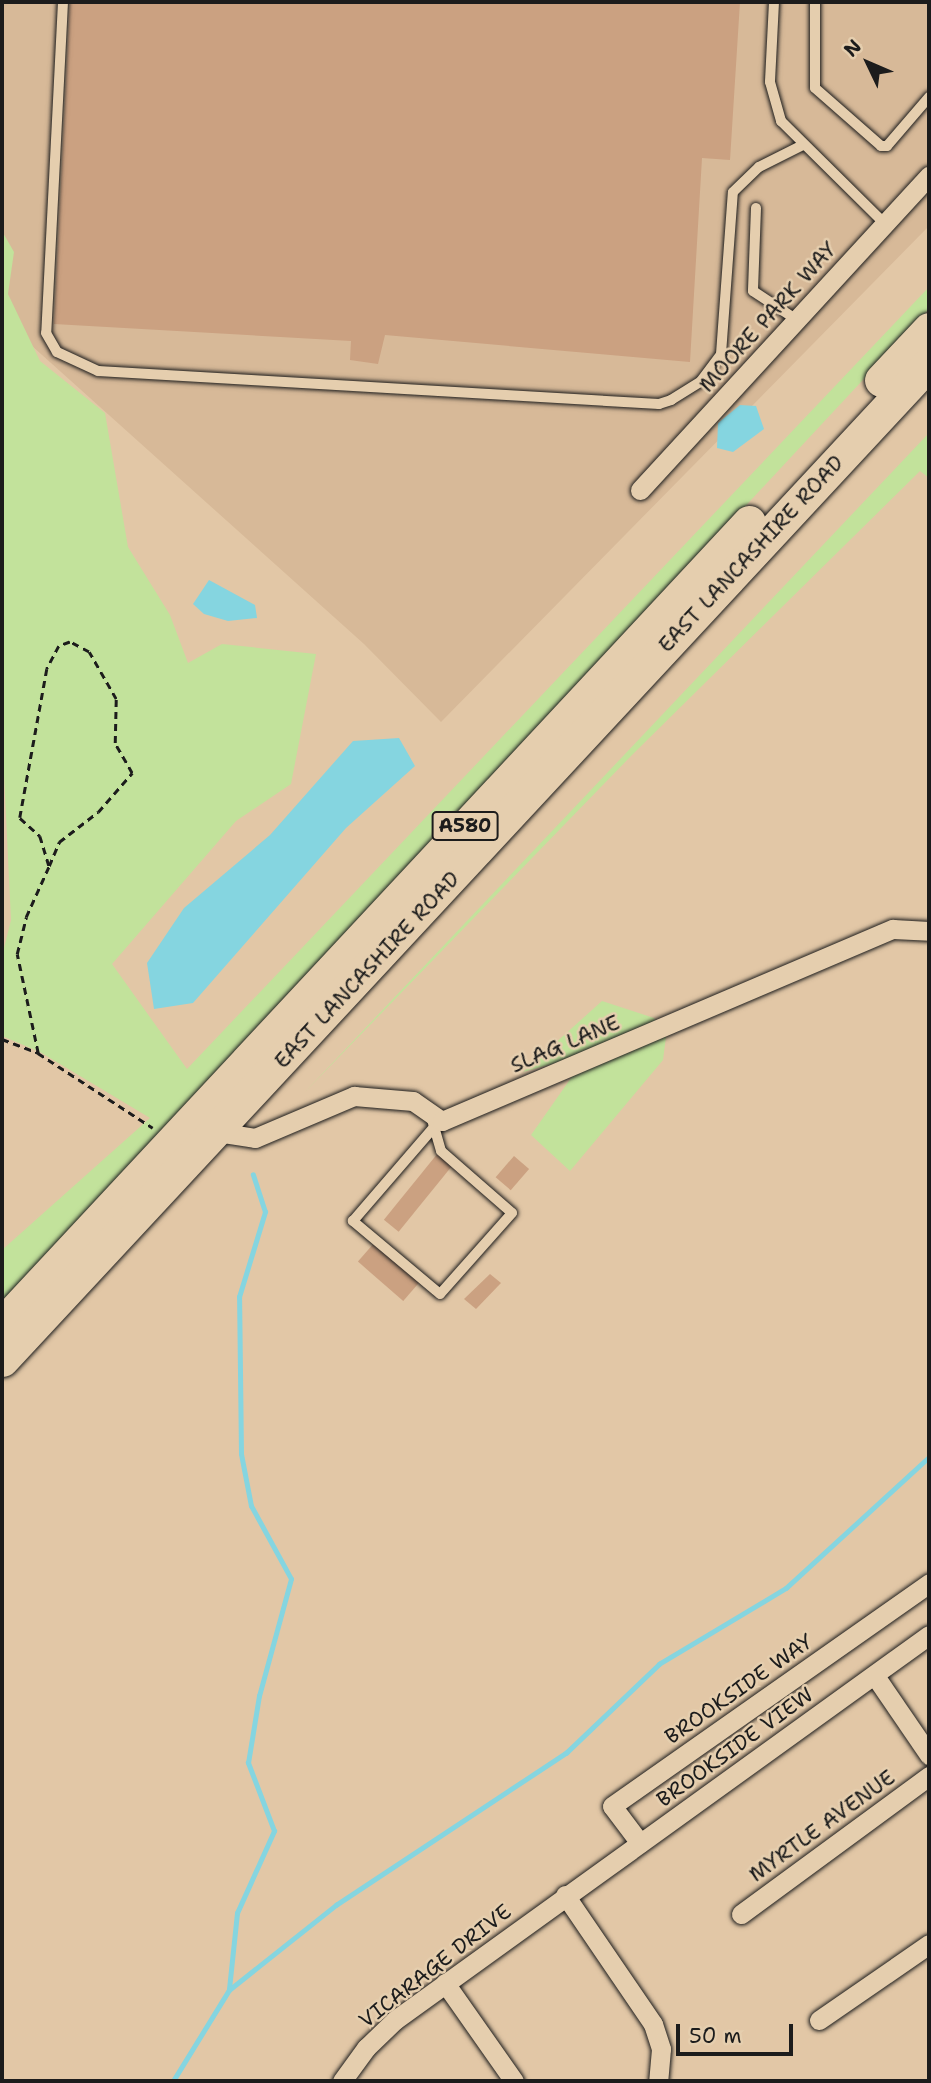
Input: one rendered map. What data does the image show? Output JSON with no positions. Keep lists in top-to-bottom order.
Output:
{
  "streets": {
    "highway": ["EAST LANCASHIRE ROAD", "A580"],
    "street": [
      "MOORE PARK WAY",
      "SLAG LANE",
      "BROOKSIDE WAY",
      "BROOKSIDE VIEW",
      "MYRTLE AVENUE",
      "VICARAGE DRIVE"
    ]
  },
  "crossings": [
    ["EAST LANCASHIRE ROAD", "SLAG LANE"],
    ["BROOKSIDE WAY", "BROOKSIDE VIEW"],
    ["BROOKSIDE VIEW", "VICARAGE DRIVE"]
  ],
  "scale_bar": "50 m",
  "north": "top left"
}
